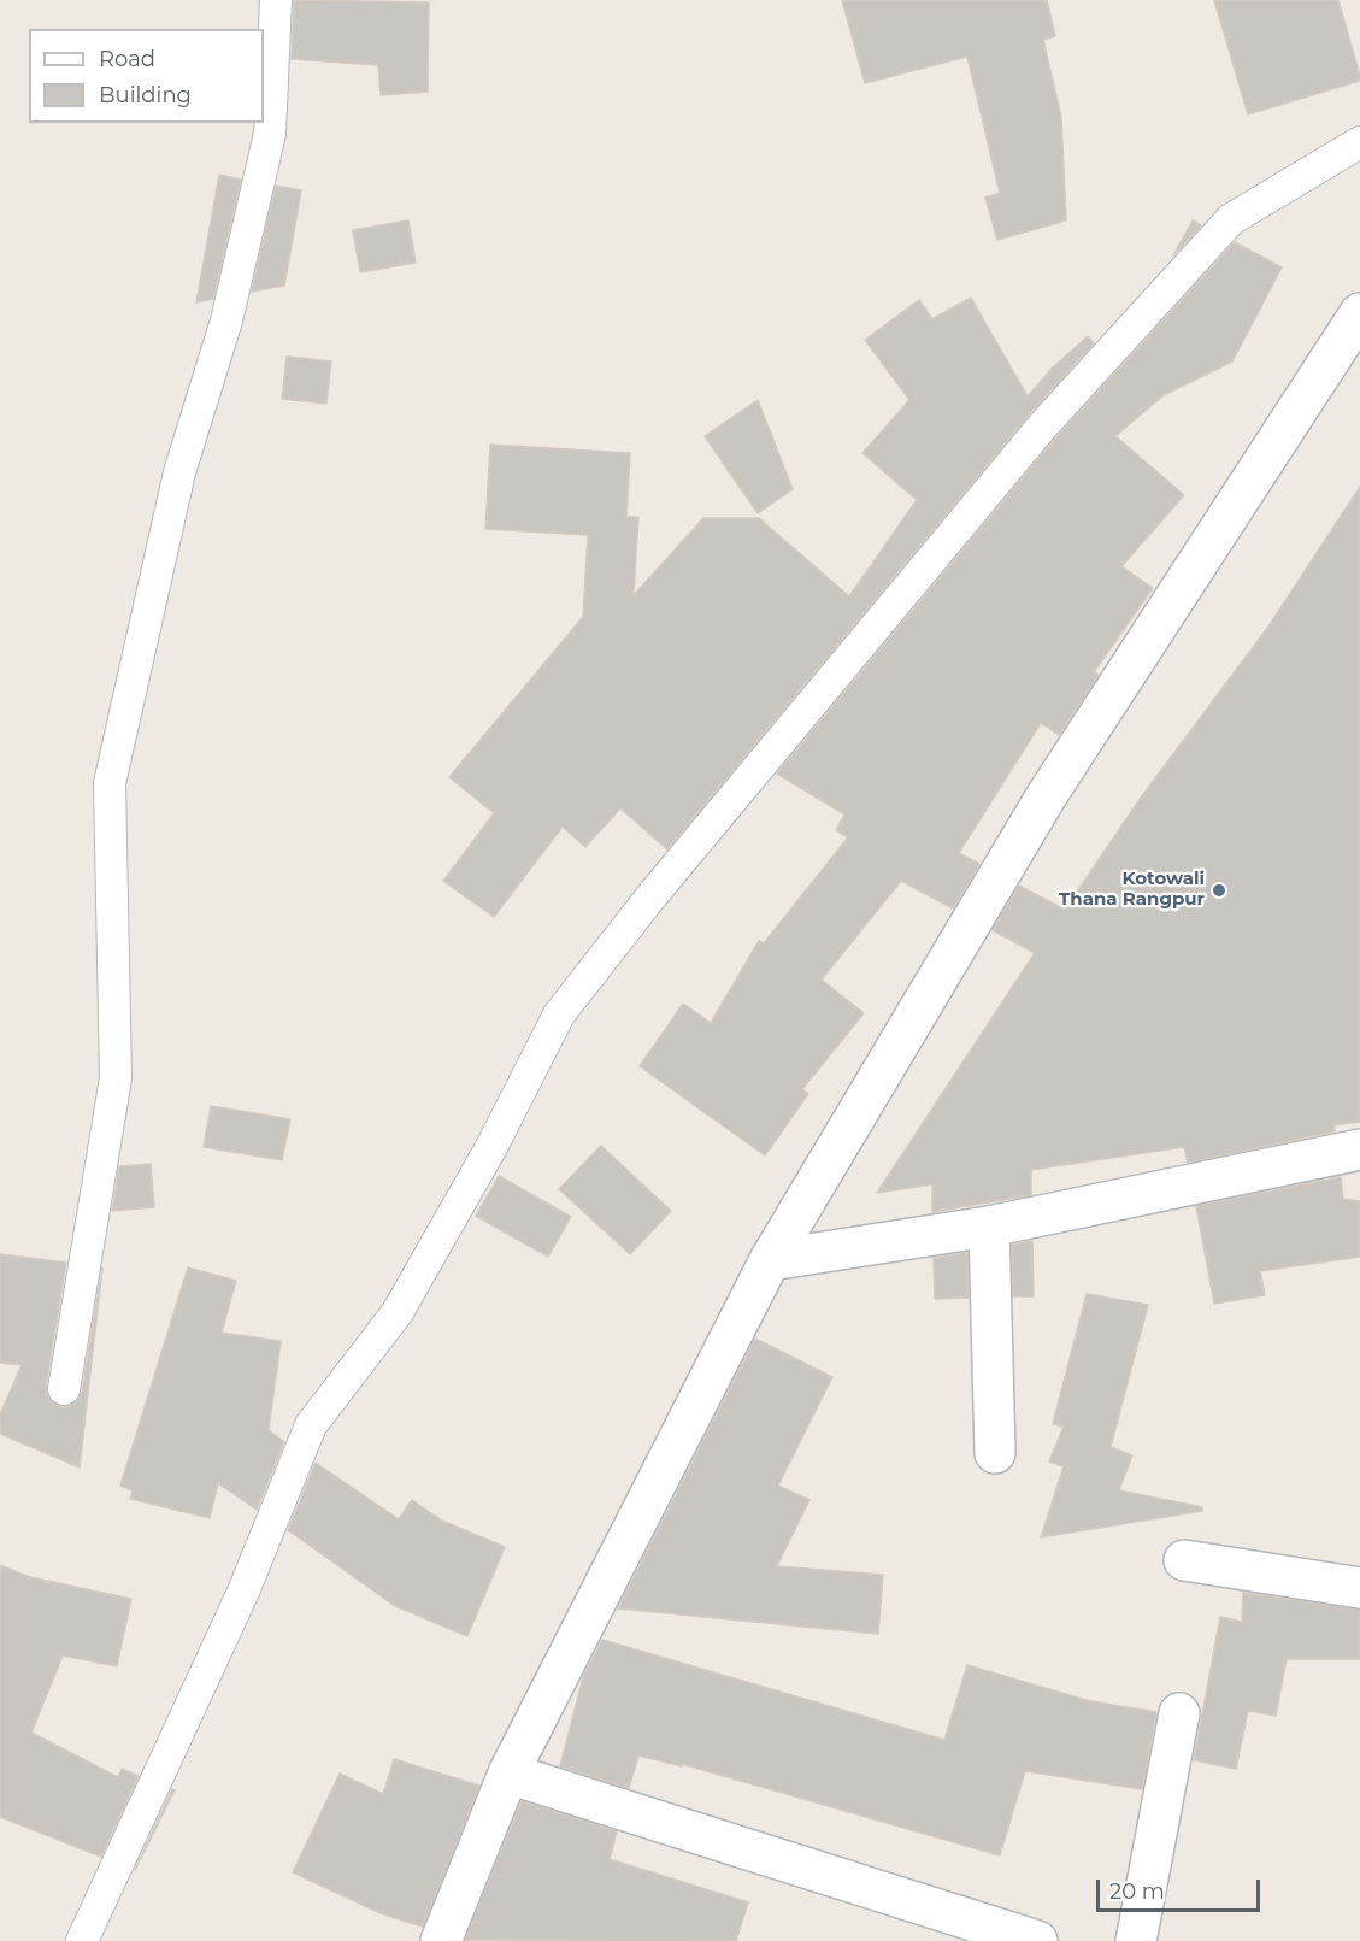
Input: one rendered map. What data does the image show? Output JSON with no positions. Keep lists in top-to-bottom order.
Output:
{
  "places": ["Kotowali Thana Rangpur"],
  "legend": ["Road", "Building"],
  "scale_bar": "20 m"
}
